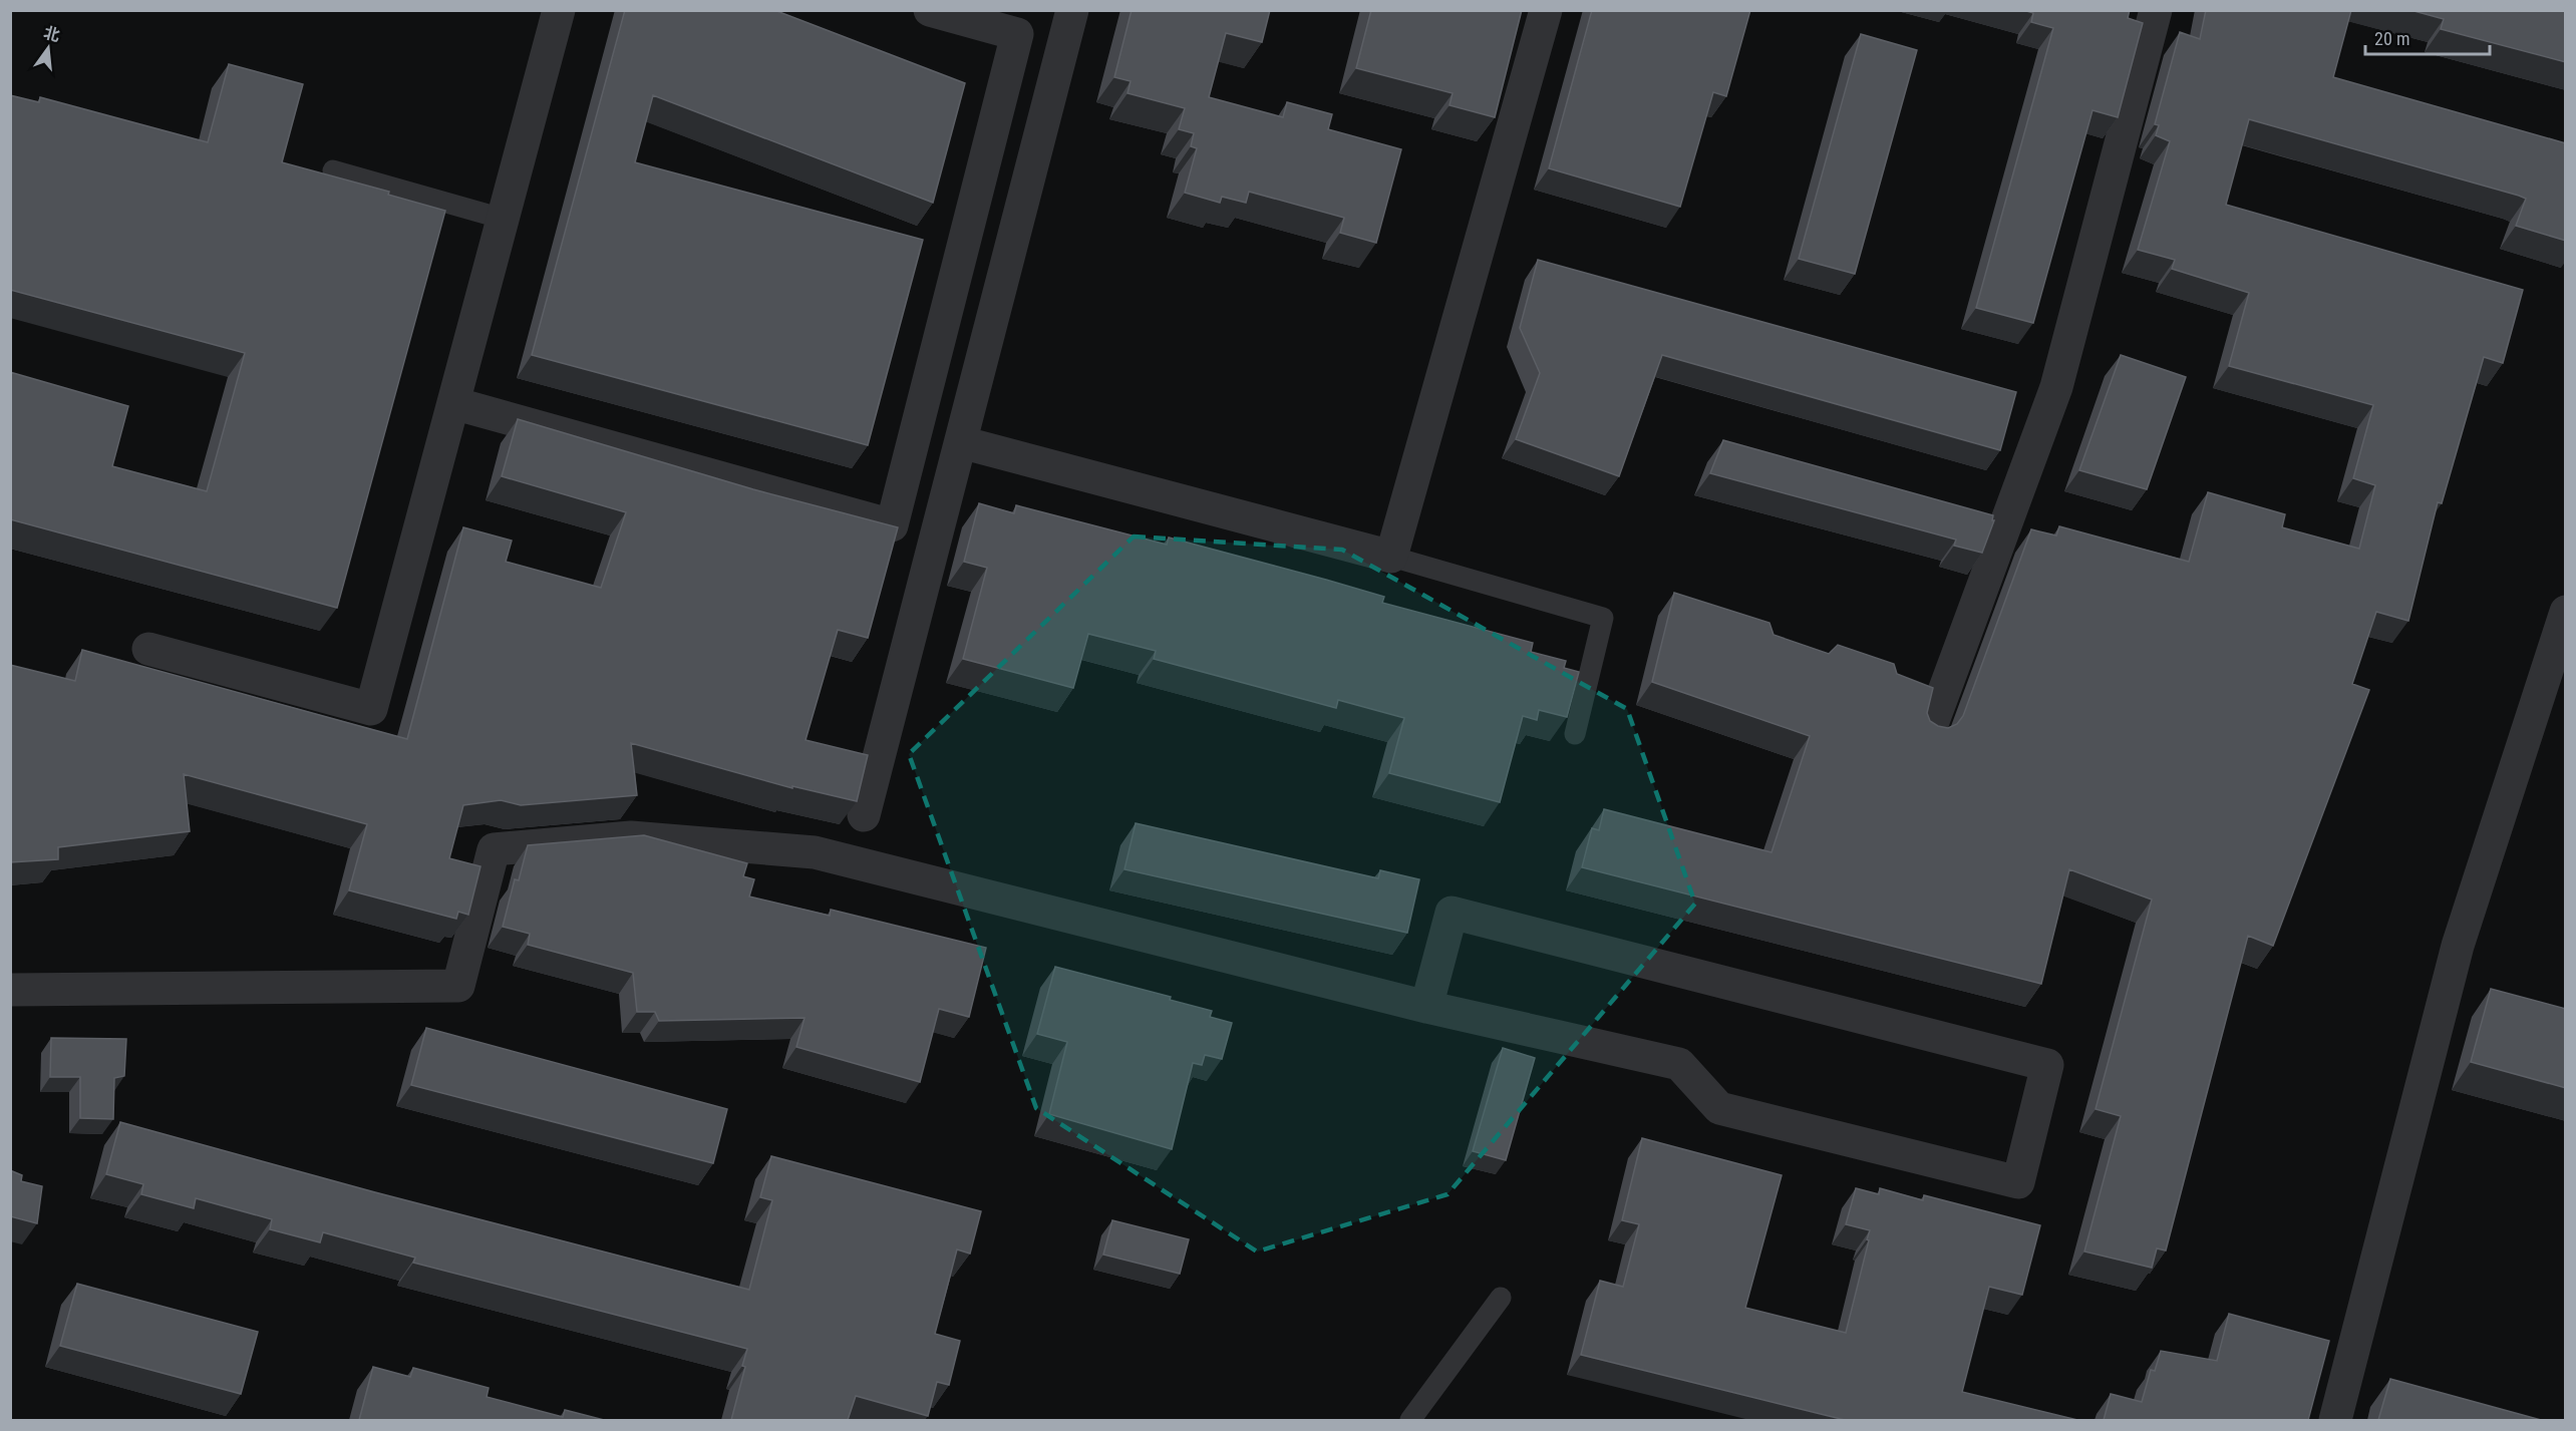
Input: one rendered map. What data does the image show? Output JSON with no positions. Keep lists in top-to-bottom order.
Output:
{
  "scale_bar": "20 m",
  "north": "top"
}
